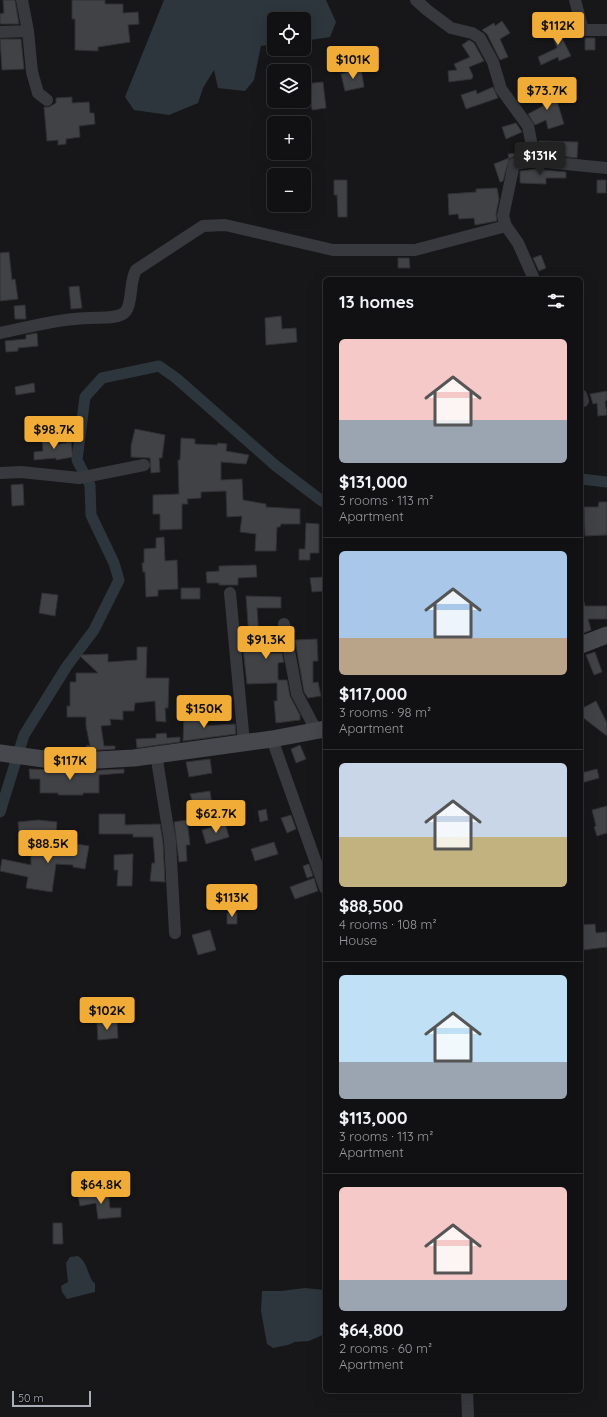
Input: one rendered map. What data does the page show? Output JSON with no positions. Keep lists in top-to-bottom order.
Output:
{
  "scale_bar": "50 m",
  "page": {
    "map_buttons": ["+", "−"],
    "price": [
      "$112K",
      "$101K",
      "$73.7K",
      "$131K",
      "$98.7K",
      "$91.3K",
      "$150K",
      "$117K",
      "$62.7K",
      "$88.5K",
      "$113K",
      "$102K",
      "$64.8K"
    ],
    "heading": "13 homes",
    "list": [
      {
        "name": "$131,000",
        "note": "3 rooms · 113 m² · Apartment"
      },
      {
        "name": "$117,000",
        "note": "3 rooms · 98 m² · Apartment"
      },
      {
        "name": "$88,500",
        "note": "4 rooms · 108 m² · House"
      },
      {
        "name": "$113,000",
        "note": "3 rooms · 113 m² · Apartment"
      },
      {
        "name": "$64,800",
        "note": "2 rooms · 60 m² · Apartment"
      }
    ],
    "scale": "50 m"
  }
}
